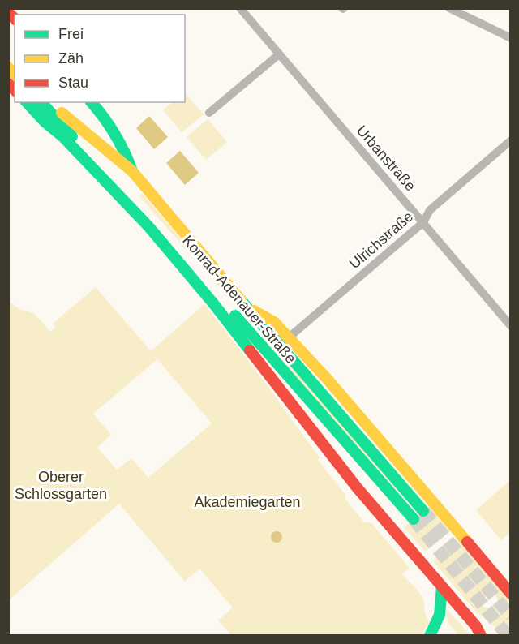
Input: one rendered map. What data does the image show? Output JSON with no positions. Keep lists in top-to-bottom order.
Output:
{
  "streets": {
    "main road": ["Konrad-Adenauer-Straße"],
    "street": ["Urbanstraße", "Ulrichstraße"]
  },
  "crossings": [
    ["Urbanstraße", "Ulrichstraße"]
  ],
  "parks": ["Oberer Schlossgarten", "Akademiegarten"],
  "legend": ["Frei", "Zäh", "Stau"]
}
